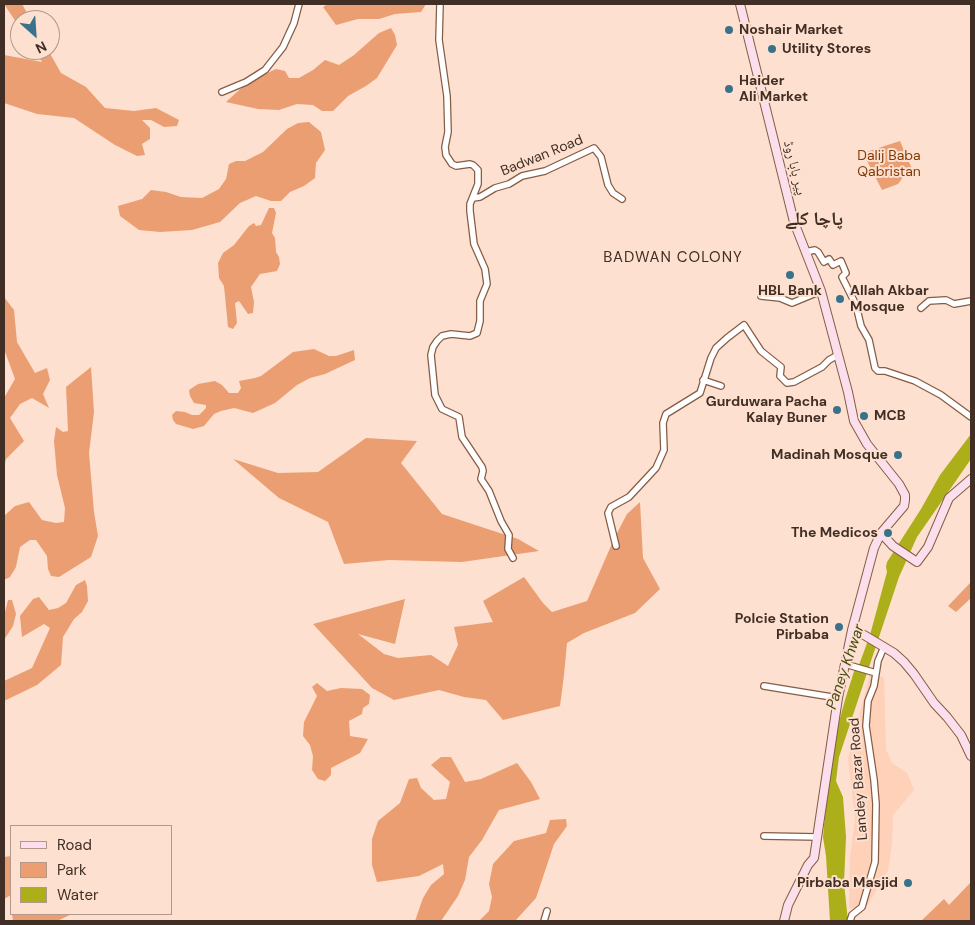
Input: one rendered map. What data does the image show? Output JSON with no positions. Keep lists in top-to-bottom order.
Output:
{
  "streets": {
    "main road": ["پیر بابا روڈ"],
    "street": ["Badwan Road", "Landey Bazar Road"]
  },
  "districts": ["پاچا کلے", "BADWAN COLONY"],
  "water": ["Paney Khwar"],
  "parks": ["Dalij Baba Qabristan"],
  "places": [
    "Noshair Market",
    "Utility Stores",
    "Haider Ali Market",
    "HBL Bank",
    "Allah Akbar Mosque",
    "Gurduwara Pacha Kalay Buner",
    "MCB",
    "Madinah Mosque",
    "The Medicos",
    "Polcie Station Pirbaba",
    "Pirbaba Masjid"
  ],
  "legend": ["Road", "Park", "Water"],
  "north": "bottom right"
}
